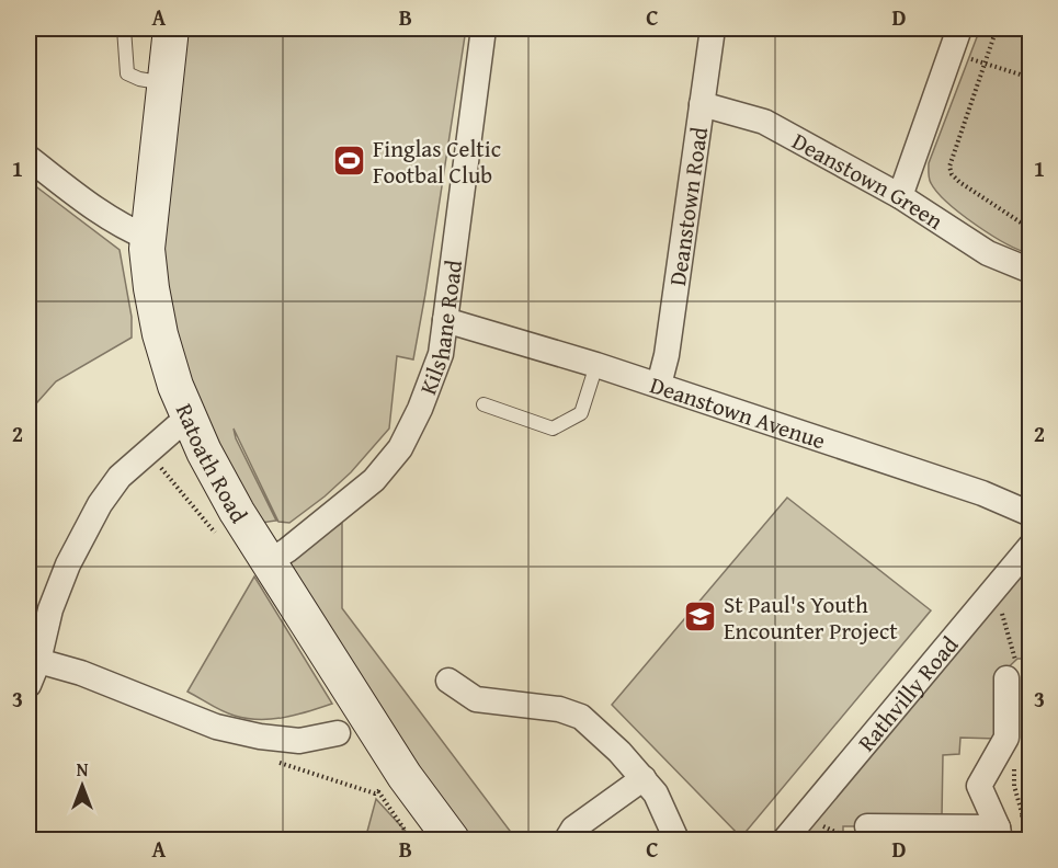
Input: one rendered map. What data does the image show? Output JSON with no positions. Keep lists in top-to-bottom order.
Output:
{
  "streets": {
    "street": [
      "Deanstown Green",
      "Deanstown Road",
      "Kilshane Road",
      "Deanstown Avenue",
      "Ratoath Road",
      "Rathvilly Road"
    ]
  },
  "crossings": [
    ["Deanstown Green", "Deanstown Road"],
    ["Deanstown Road", "Deanstown Avenue"],
    ["Kilshane Road", "Deanstown Avenue"],
    ["Kilshane Road", "Ratoath Road"]
  ],
  "places": {
    "sports": ["Finglas Celtic Footbal Club"],
    "school or university": ["St Paul's Youth Encounter Project"]
  },
  "north": "top",
  "grid": {
    "columns": [
      "A",
      "B",
      "C",
      "D"
    ],
    "rows": ["1", "2", "3"]
  }
}
